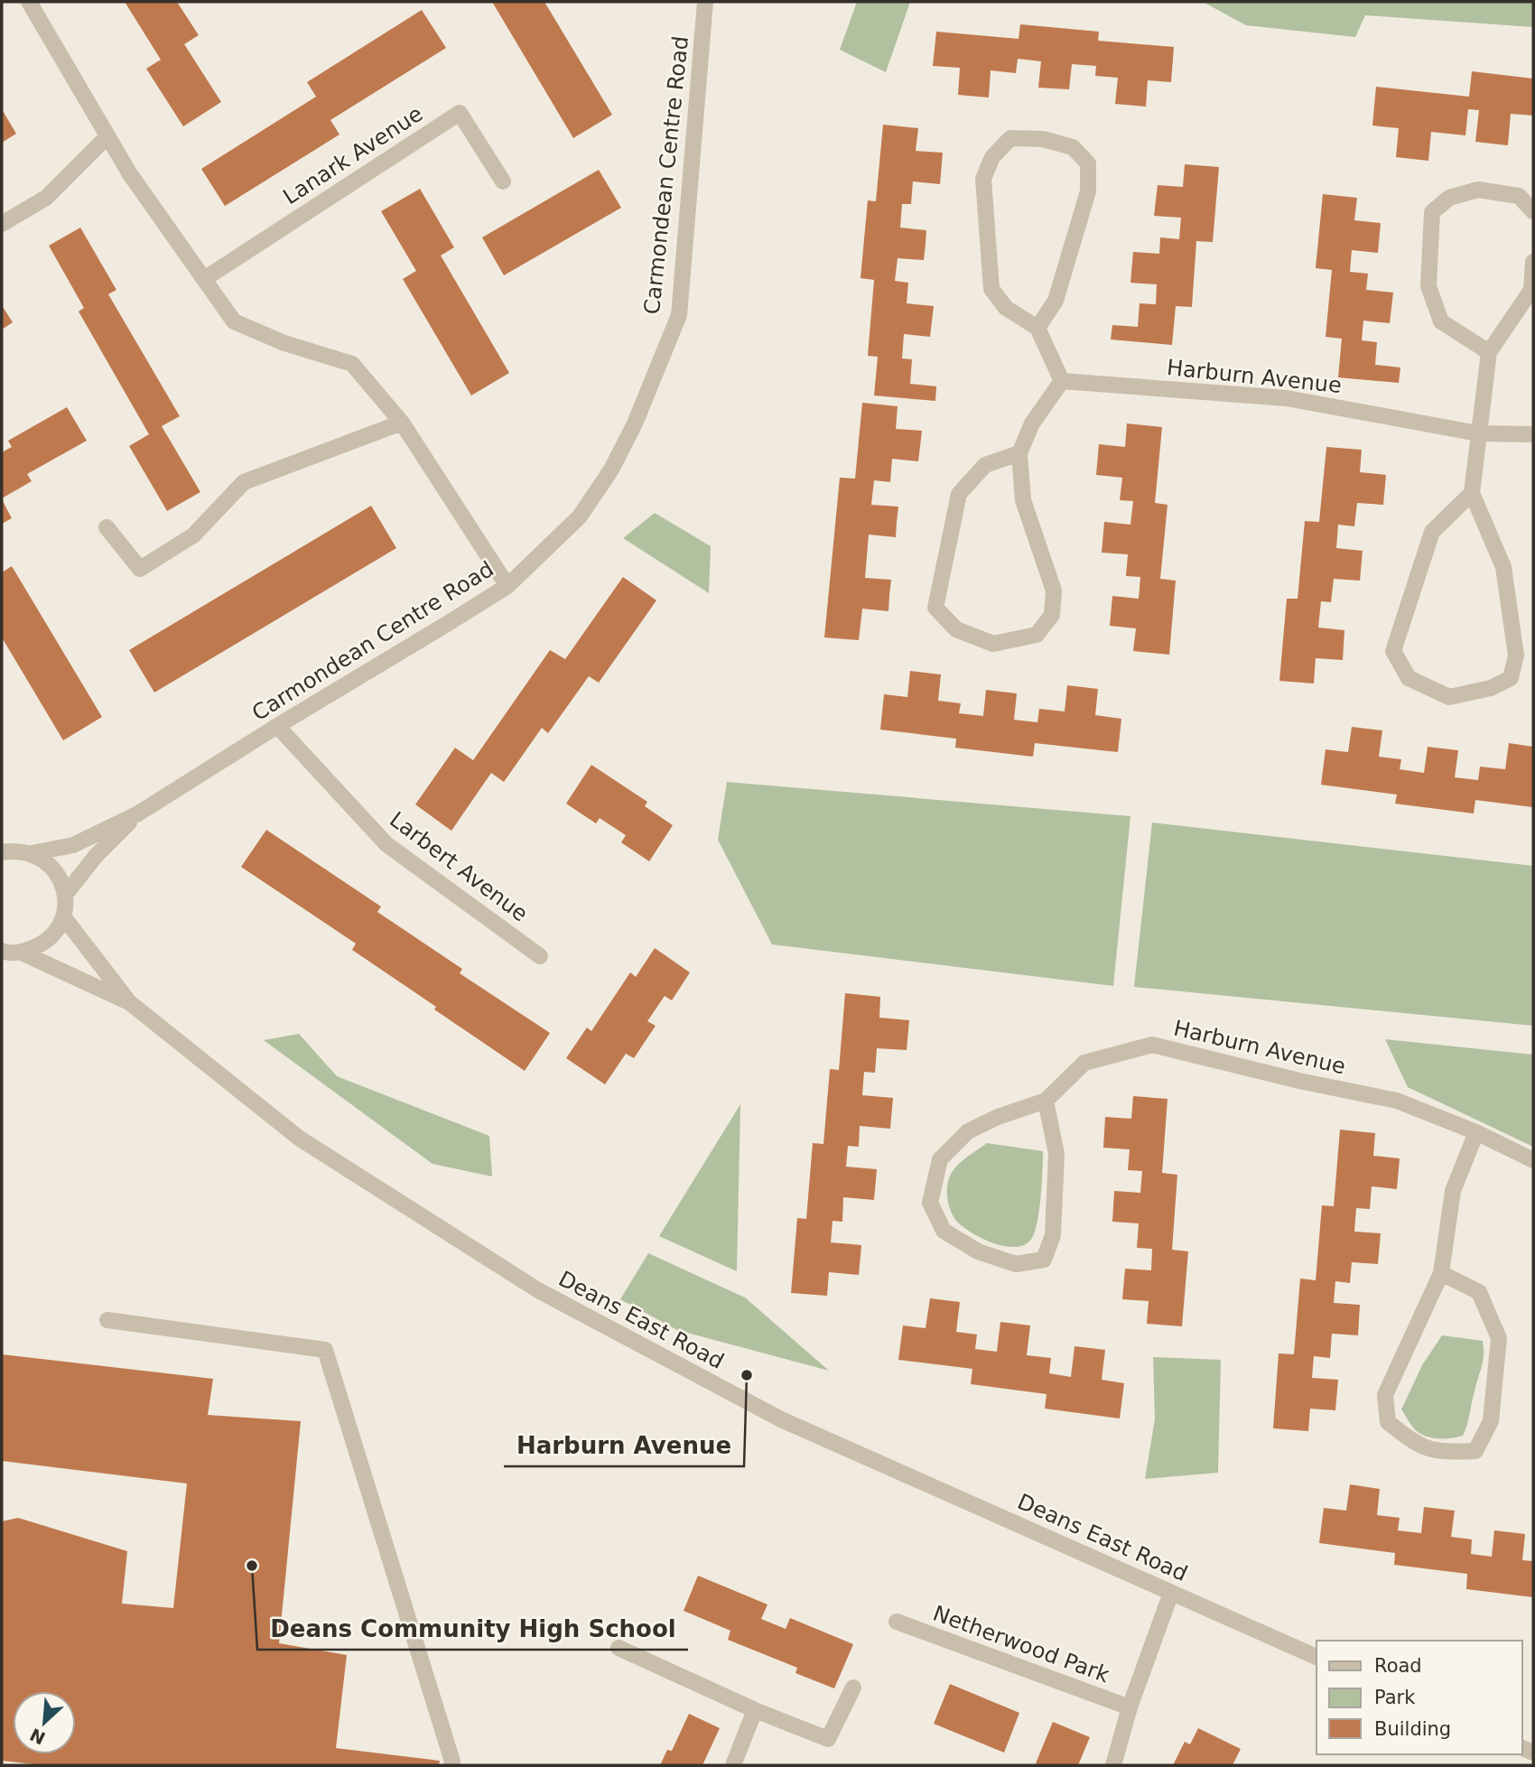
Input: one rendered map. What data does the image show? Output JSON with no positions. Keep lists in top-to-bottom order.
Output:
{
  "streets": {
    "street": [
      "Lanark Avenue",
      "Carmondean Centre Road",
      "Harburn Avenue",
      "Larbert Avenue",
      "Deans East Road",
      "Netherwood Park"
    ]
  },
  "crossings": [
    ["Carmondean Centre Road", "Larbert Avenue"],
    ["Deans East Road", "Netherwood Park"]
  ],
  "places": ["Harburn Avenue", "Deans Community High School"],
  "legend": ["Road", "Park", "Building"],
  "north": "bottom left"
}
